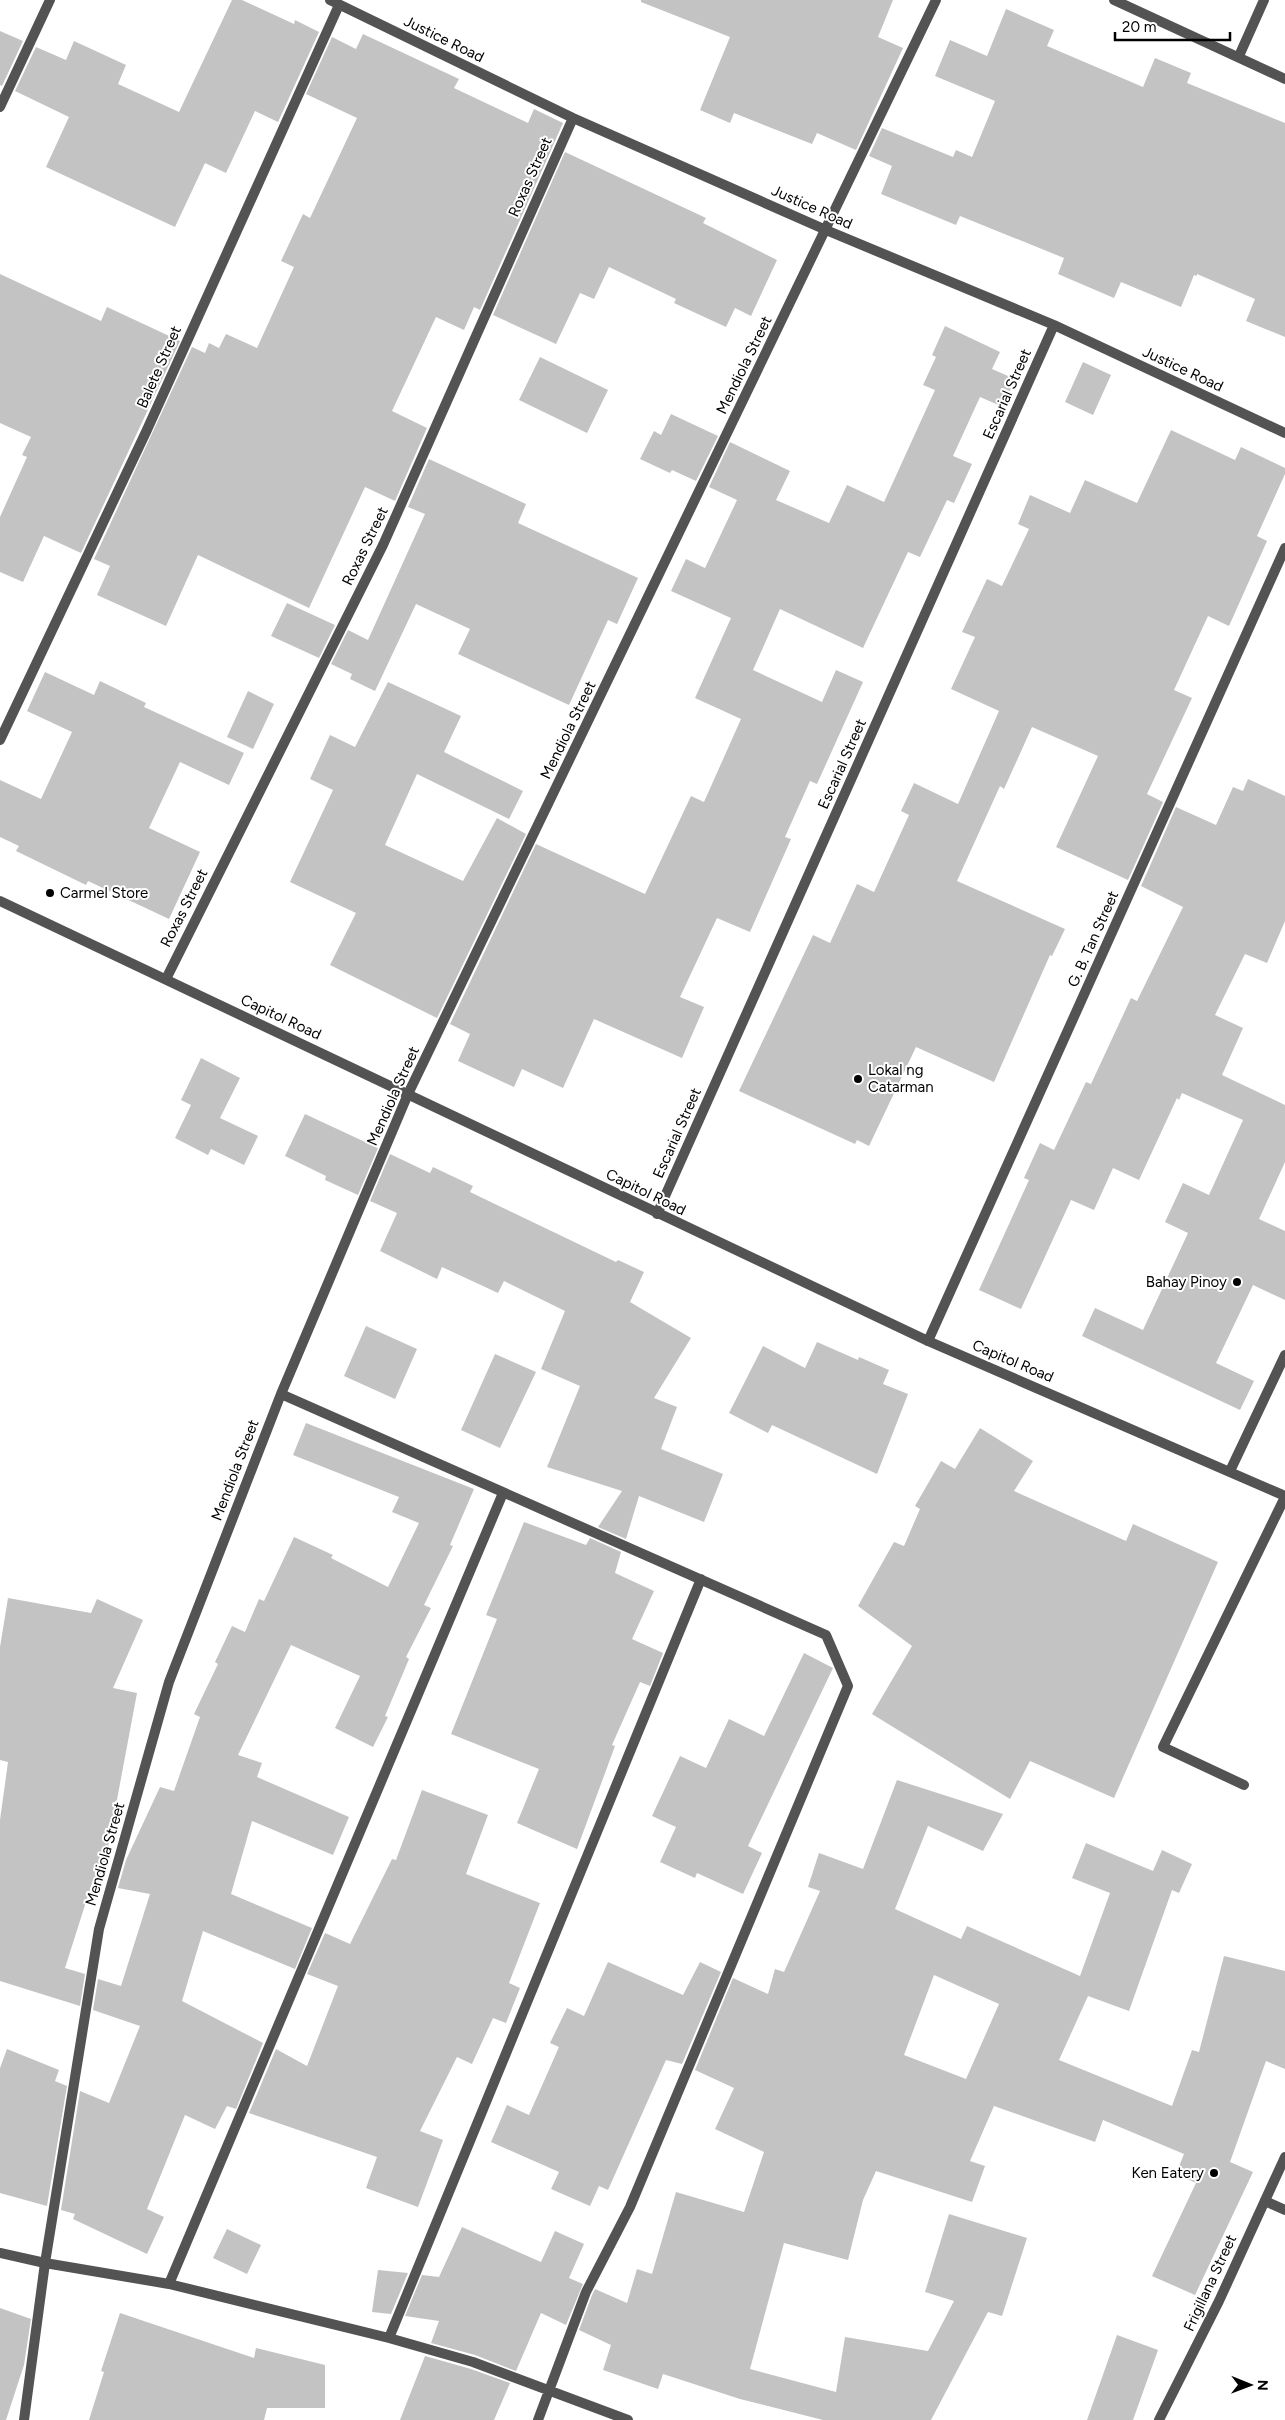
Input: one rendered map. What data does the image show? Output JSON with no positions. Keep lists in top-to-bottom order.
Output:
{
  "streets": {
    "street": [
      "Justice Road",
      "Roxas Street",
      "Mendiola Street",
      "Balete Street",
      "Escarial Street",
      "G. B. Tan Street",
      "Capitol Road",
      "Frigillana Street"
    ]
  },
  "crossings": [
    ["Justice Road", "Roxas Street"],
    ["Justice Road", "Mendiola Street"],
    ["Justice Road", "Balete Street"],
    ["Justice Road", "Escarial Street"],
    ["Roxas Street", "Capitol Road"],
    ["Mendiola Street", "Capitol Road"],
    ["Escarial Street", "Capitol Road"],
    ["G. B. Tan Street", "Capitol Road"]
  ],
  "places": [
    "Carmel Store",
    "Lokal ng Catarman",
    "Bahay Pinoy",
    "Ken Eatery"
  ],
  "scale_bar": "20 m",
  "north": "right"
}
